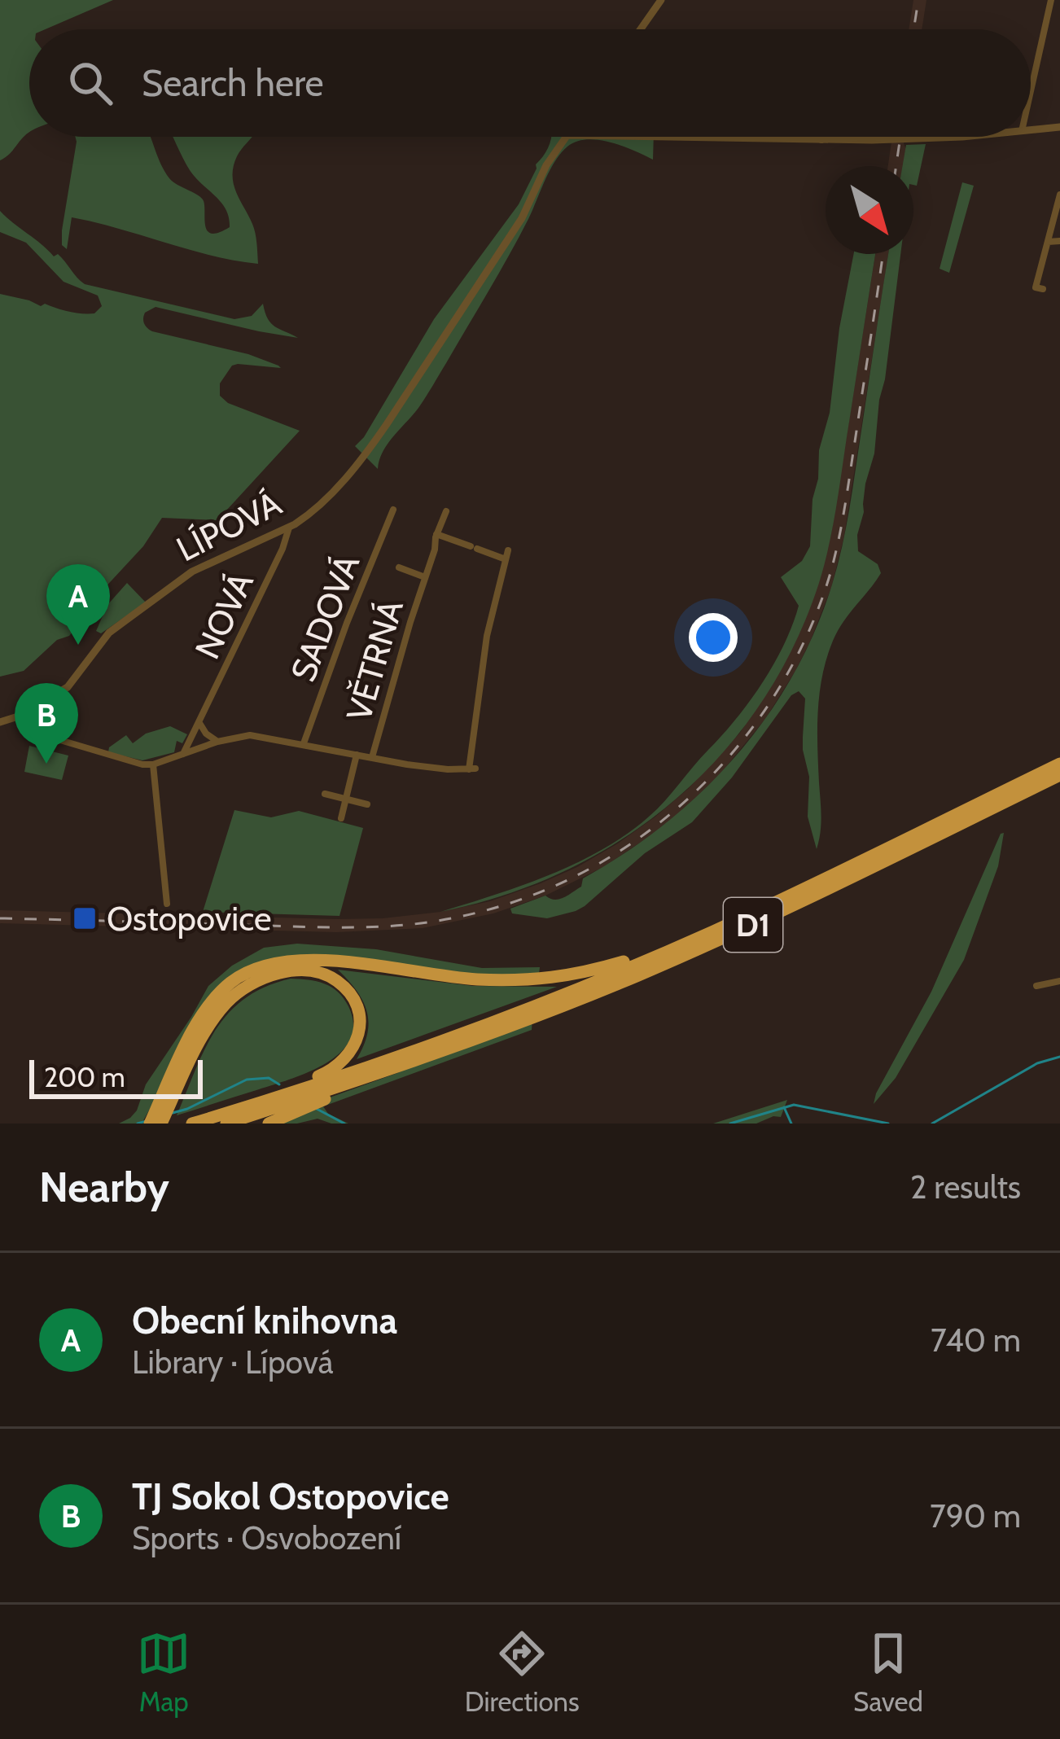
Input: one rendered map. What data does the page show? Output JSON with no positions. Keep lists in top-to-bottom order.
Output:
{
  "streets": {
    "highway": ["D1"],
    "street": [
      "LÍPOVÁ",
      "NOVÁ",
      "SADOVÁ",
      "VĚTRNÁ"
    ]
  },
  "crossings": [
    ["LÍPOVÁ", "NOVÁ"]
  ],
  "places": {
    "transit": ["Ostopovice"]
  },
  "scale_bar": "200 m",
  "north": "bottom right",
  "page": {
    "search": "Search here",
    "pins": ["A", "B"],
    "scale": "200 m",
    "heading": ["Nearby", "2 results"],
    "list": [
      {
        "mark": "A",
        "name": "Obecní knihovna",
        "note": "Library · Lípová",
        "value": "740 m"
      },
      {
        "mark": "B",
        "name": "TJ Sokol Ostopovice",
        "note": "Sports · Osvobození",
        "value": "790 m"
      }
    ],
    "nav": ["Map", "Directions", "Saved"]
  }
}
